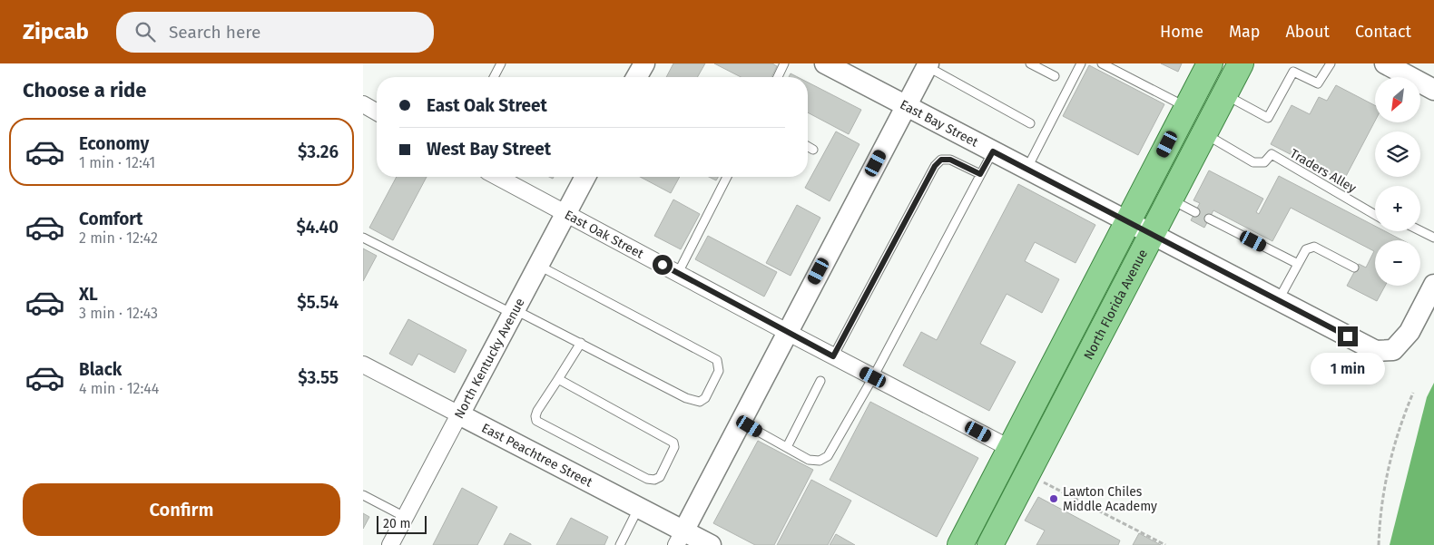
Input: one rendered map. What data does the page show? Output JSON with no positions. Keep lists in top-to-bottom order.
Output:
{
  "streets": {
    "main road": ["North Florida Avenue"],
    "street": [
      "East Bay Street",
      "East Oak Street",
      "North Kentucky Avenue",
      "East Peachtree Street"
    ],
    "lane": ["Traders Alley"]
  },
  "crossings": [
    ["East Bay Street", "North Florida Avenue"],
    ["Traders Alley", "North Florida Avenue"],
    ["East Oak Street", "North Kentucky Avenue"],
    ["North Kentucky Avenue", "East Peachtree Street"]
  ],
  "places": ["Lawton Chiles Middle Academy"],
  "scale_bar": "20 m",
  "north": "bottom left",
  "page": {
    "header": "Zipcab",
    "search": "Search here",
    "nav": [
      "Home",
      "Map",
      "About",
      "Contact"
    ],
    "heading": "Choose a ride",
    "map_buttons": ["+", "−"],
    "banner": ["East Oak Street", "West Bay Street"],
    "list": [
      {
        "name": "Economy",
        "note": "1 min · 12:41",
        "value": "$3.26"
      },
      {
        "name": "Comfort",
        "note": "2 min · 12:42",
        "value": "$4.40"
      },
      {
        "name": "XL",
        "note": "3 min · 12:43",
        "value": "$5.54"
      },
      {
        "name": "Black",
        "note": "4 min · 12:44",
        "value": "$3.55"
      }
    ],
    "bubble": "1 min",
    "buttons": "Confirm",
    "scale": "20 m"
  }
}
